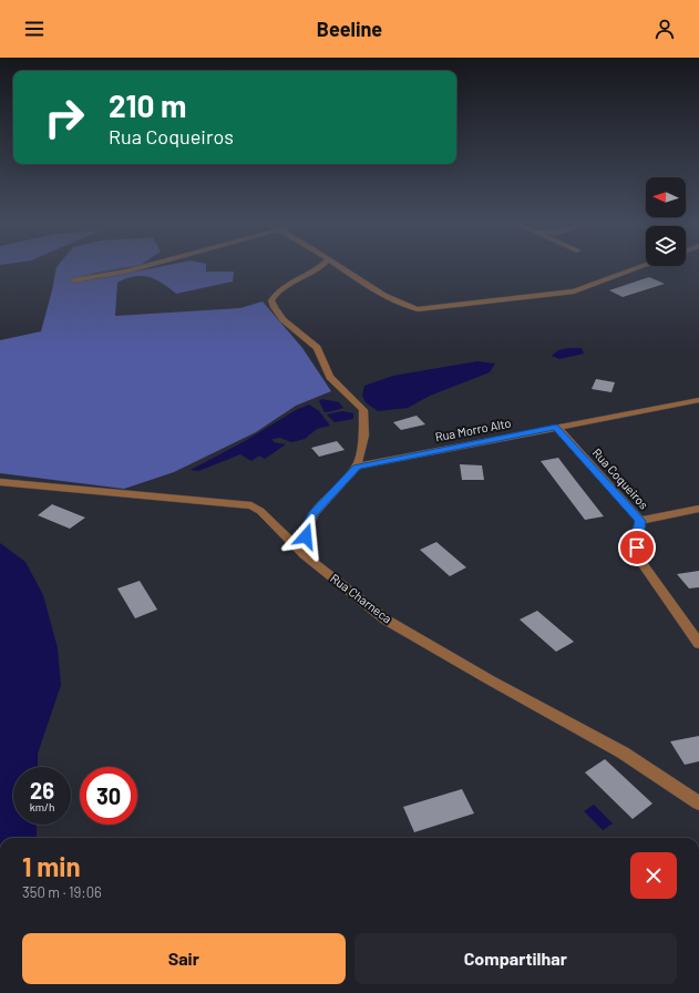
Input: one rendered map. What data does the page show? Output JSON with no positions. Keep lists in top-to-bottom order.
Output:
{
  "streets": {
    "street": ["Rua Morro Alto", "Rua Coqueiros", "Rua Charneca"]
  },
  "crossings": [
    ["Rua Morro Alto", "Rua Coqueiros"]
  ],
  "north": "left",
  "page": {
    "header": "Beeline",
    "turn": ["210 m", "Rua Coqueiros"],
    "speed": "26 km/h",
    "limit": "30",
    "heading": ["1 min", "350 m · 19:06"],
    "buttons": ["Sair", "Compartilhar"]
  }
}
